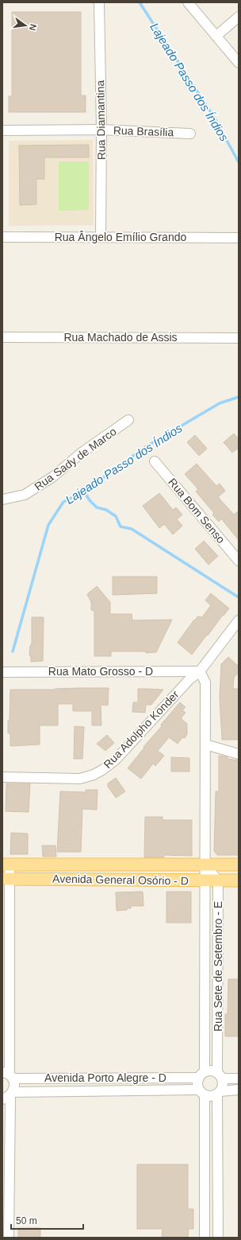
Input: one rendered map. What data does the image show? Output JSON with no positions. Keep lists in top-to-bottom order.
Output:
{
  "streets": {
    "main road": ["Avenida General Osório - D"],
    "street": [
      "Rua Diamantina",
      "Rua Brasília",
      "Rua Ângelo Emílio Grando",
      "Rua Machado de Assis",
      "Rua Sady de Marco",
      "Rua Bom Senso",
      "Rua Mato Grosso - D",
      "Rua Adolpho Konder",
      "Rua Sete de Setembro - E",
      "Avenida Porto Alegre - D"
    ]
  },
  "crossings": [
    ["Rua Diamantina", "Rua Brasília"],
    ["Rua Diamantina", "Rua Ângelo Emílio Grando"],
    ["Rua Mato Grosso - D", "Rua Adolpho Konder"],
    ["Rua Mato Grosso - D", "Rua Sete de Setembro - E"],
    ["Rua Adolpho Konder", "Rua Sete de Setembro - E"],
    ["Avenida General Osório - D", "Rua Sete de Setembro - E"],
    ["Rua Sete de Setembro - E", "Avenida Porto Alegre - D"]
  ],
  "water": ["Lajeado Passo dos Índios"],
  "scale_bar": "50 m",
  "north": "right"
}
